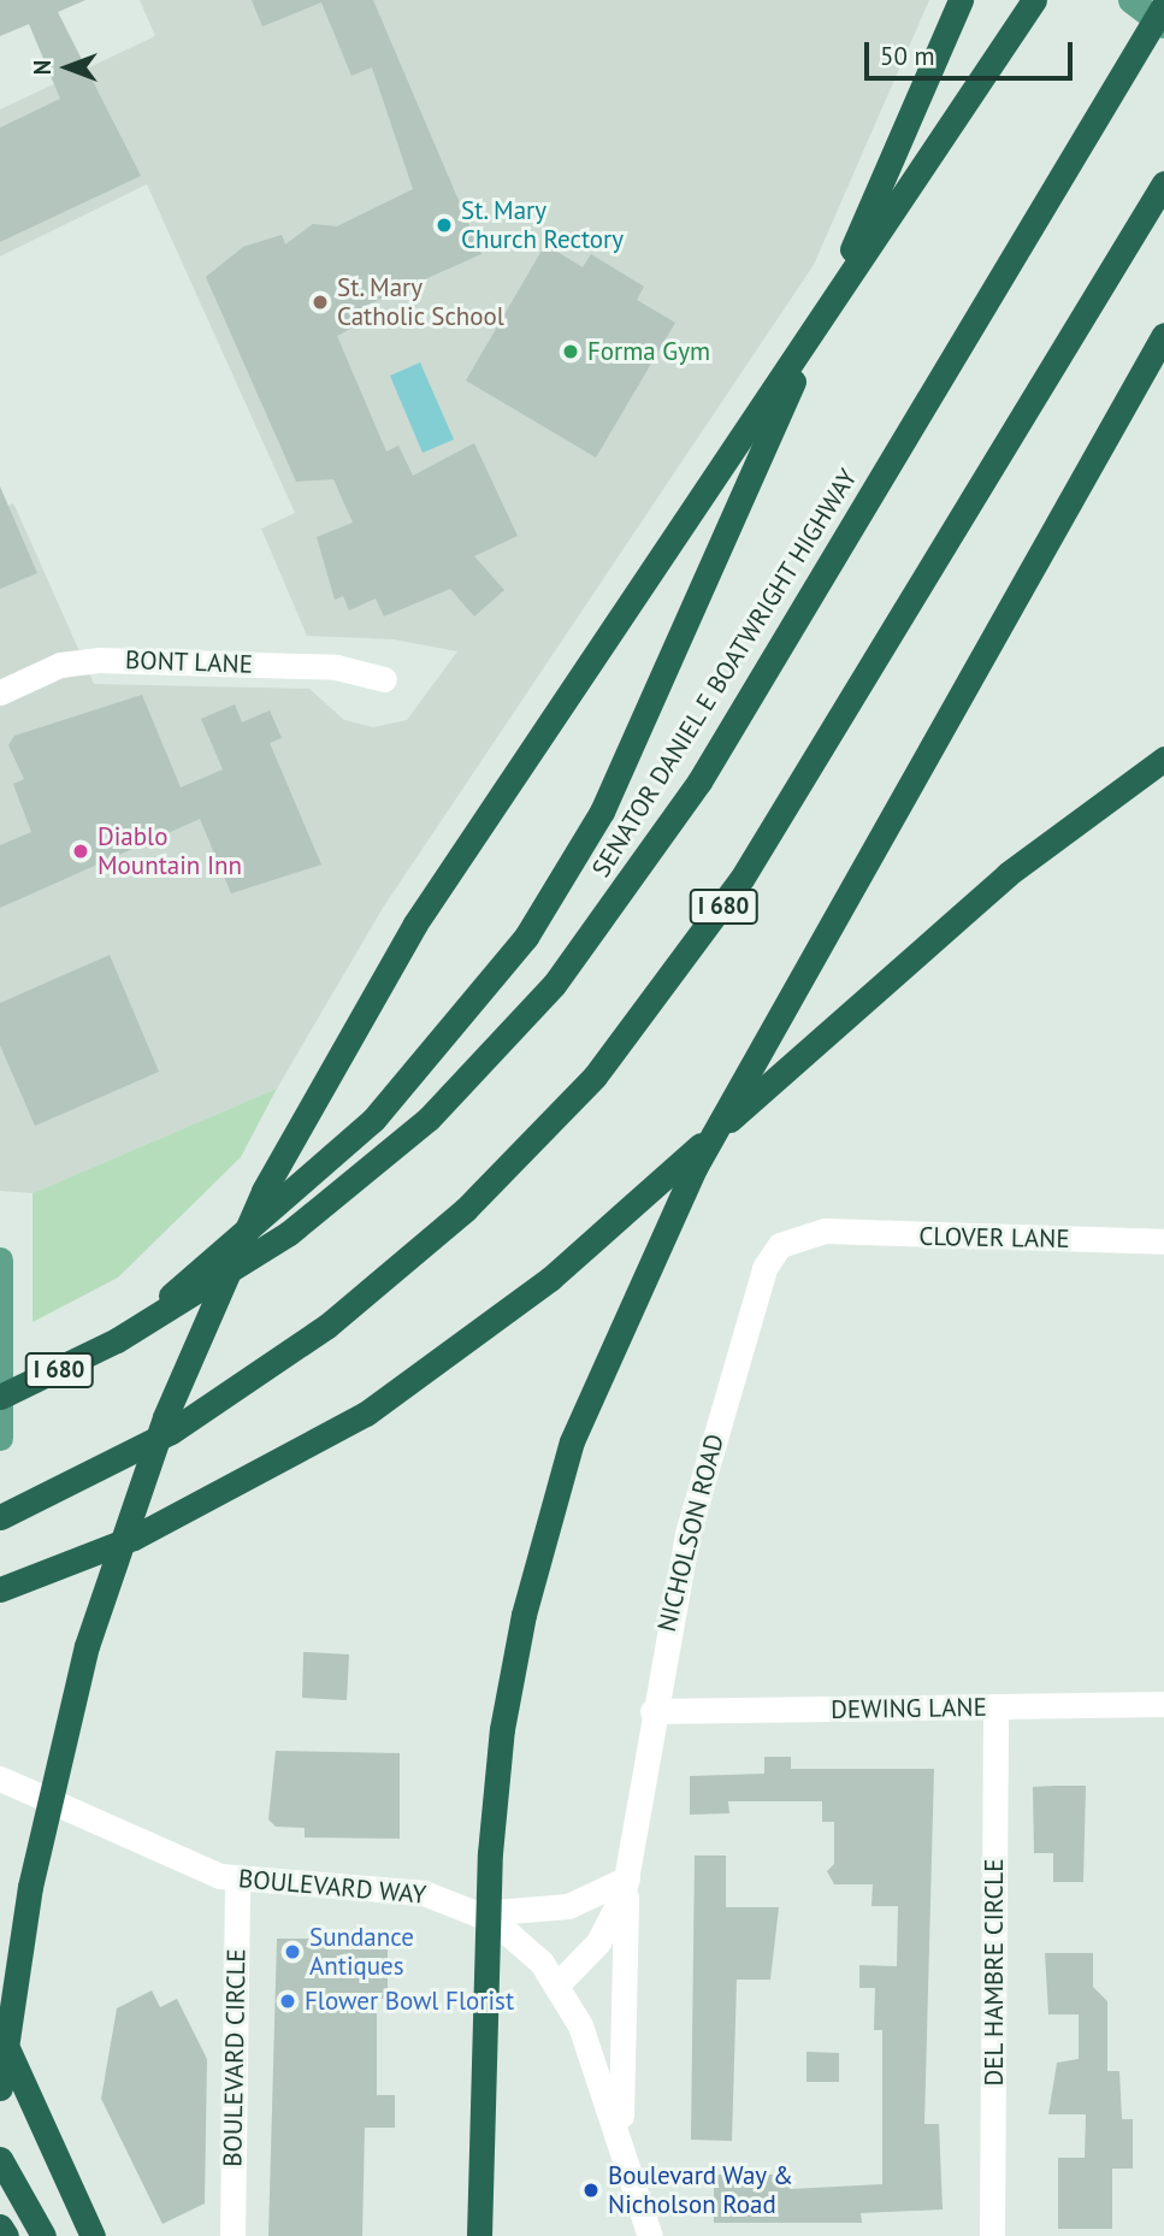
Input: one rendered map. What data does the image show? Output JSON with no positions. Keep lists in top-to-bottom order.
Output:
{
  "streets": {
    "highway": ["SENATOR DANIEL E BOATWRIGHT HIGHWAY", "I 680"],
    "street": [
      "BONT LANE",
      "CLOVER LANE",
      "NICHOLSON ROAD",
      "DEWING LANE",
      "BOULEVARD WAY",
      "DEL HAMBRE CIRCLE",
      "BOULEVARD CIRCLE"
    ]
  },
  "crossings": [
    ["CLOVER LANE", "NICHOLSON ROAD"],
    ["NICHOLSON ROAD", "DEWING LANE"],
    ["NICHOLSON ROAD", "BOULEVARD WAY"],
    ["DEWING LANE", "DEL HAMBRE CIRCLE"],
    ["BOULEVARD WAY", "BOULEVARD CIRCLE"]
  ],
  "places": [
    "St. Mary Church Rectory",
    "St. Mary Catholic School",
    "Forma Gym",
    "Diablo Mountain Inn",
    "Sundance Antiques",
    "Flower Bowl Florist",
    "Boulevard Way & Nicholson Road"
  ],
  "scale_bar": "50 m",
  "north": "left"
}
